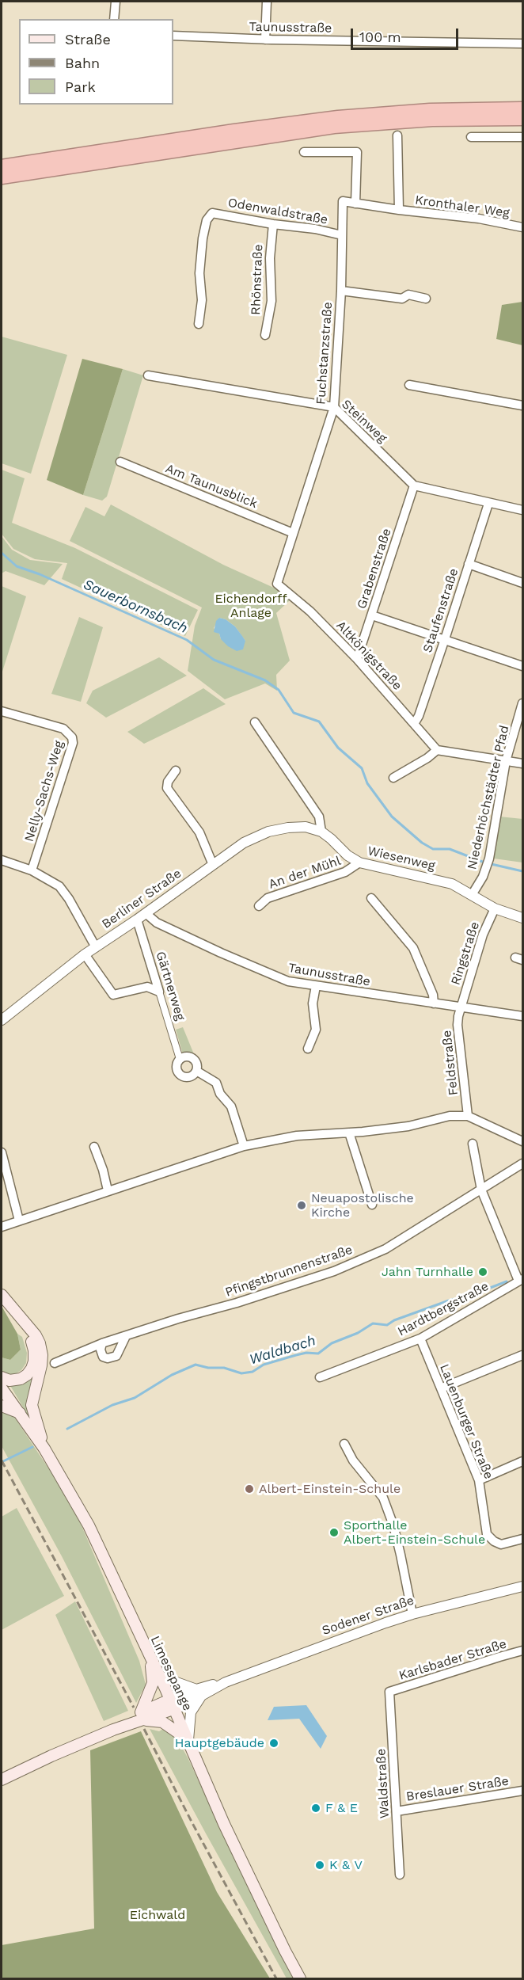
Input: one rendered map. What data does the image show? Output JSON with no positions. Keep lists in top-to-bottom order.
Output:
{
  "streets": {
    "main road": ["Limesspange"],
    "street": [
      "Taunusstraße",
      "Kronthaler Weg",
      "Odenwaldstraße",
      "Rhönstraße",
      "Fuchstanzstraße",
      "Steinweg",
      "Am Taunusblick",
      "Grabenstraße",
      "Staufenstraße",
      "Altkönigstraße",
      "Nelly-Sachs-Weg",
      "Niederhöchstädter Pfad",
      "Wiesenweg",
      "An der Mühl",
      "Berliner Straße",
      "Ringstraße",
      "Gärtnerweg",
      "Feldstraße",
      "Pfingstbrunnenstraße",
      "Hardtbergstraße",
      "Lauenburger Straße",
      "Sodener Straße",
      "Karlsbader Straße",
      "Waldstraße",
      "Breslauer Straße"
    ]
  },
  "crossings": [
    ["Taunusstraße", "Berliner Straße"],
    ["Taunusstraße", "Ringstraße"],
    ["Taunusstraße", "Feldstraße"],
    ["Kronthaler Weg", "Fuchstanzstraße"],
    ["Odenwaldstraße", "Rhönstraße"],
    ["Odenwaldstraße", "Fuchstanzstraße"],
    ["Fuchstanzstraße", "Steinweg"],
    ["Fuchstanzstraße", "Am Taunusblick"],
    ["Fuchstanzstraße", "Altkönigstraße"],
    ["Steinweg", "Grabenstraße"],
    ["Grabenstraße", "Altkönigstraße"],
    ["Staufenstraße", "Altkönigstraße"],
    ["Niederhöchstädter Pfad", "Wiesenweg"],
    ["Wiesenweg", "An der Mühl"],
    ["Wiesenweg", "Berliner Straße"],
    ["Wiesenweg", "Ringstraße"],
    ["Berliner Straße", "Gärtnerweg"],
    ["Ringstraße", "Feldstraße"],
    ["Hardtbergstraße", "Lauenburger Straße"],
    ["Sodener Straße", "Limesspange"],
    ["Karlsbader Straße", "Waldstraße"],
    ["Waldstraße", "Breslauer Straße"]
  ],
  "water": ["Sauerbornsbach", "Waldbach"],
  "parks": ["Eichendorff Anlage", "Eichwald"],
  "places": [
    "Neuapostolische Kirche",
    "Jahn Turnhalle",
    "Albert-Einstein-Schule",
    "Sporthalle Albert-Einstein-Schule",
    "Hauptgebäude",
    "F & E",
    "K & V"
  ],
  "legend": ["Straße", "Bahn", "Park"],
  "scale_bar": "100 m"
}
